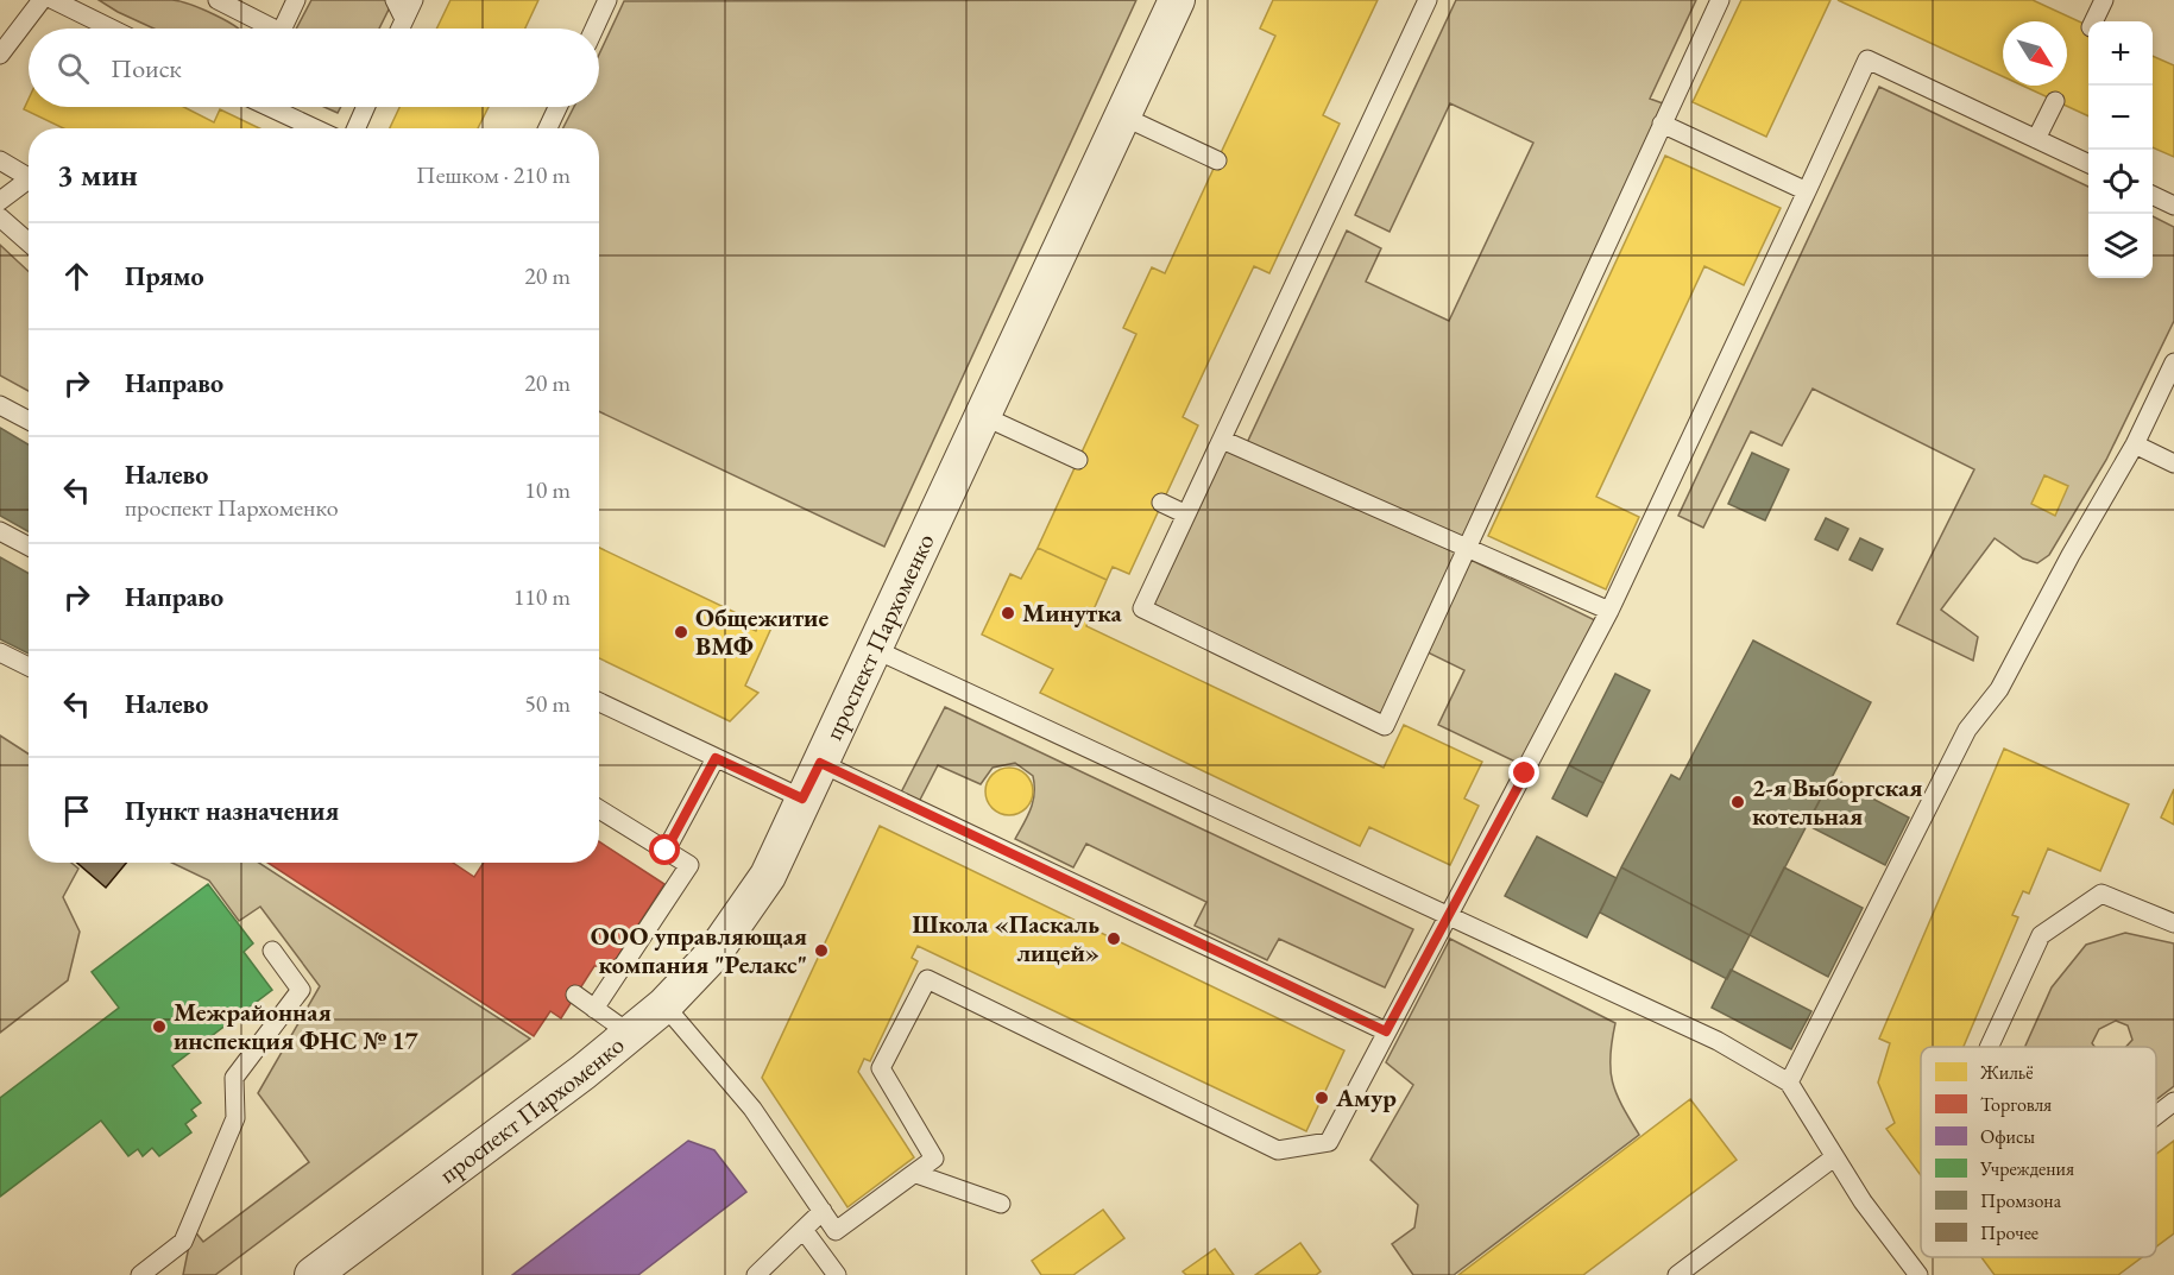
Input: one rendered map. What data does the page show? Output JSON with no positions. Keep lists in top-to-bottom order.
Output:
{
  "streets": {
    "street": ["проспект Пархоменко"]
  },
  "places": [
    "Минутка",
    "Общежитие ВМФ",
    "2-я Выборгская котельная",
    "Школа «Паскаль лицей»",
    "ООО управляющая компания \"Релакс\"",
    "Межрайонная инспекция ФНС № 17",
    "Амур"
  ],
  "legend": [
    "Жильё",
    "Торговля",
    "Офисы",
    "Учреждения",
    "Промзона",
    "Прочее"
  ],
  "north": "bottom right",
  "page": {
    "map_buttons": ["+", "−"],
    "search": "Поиск",
    "heading": ["3 мин", "Пешком · 210 m"],
    "list": [
      ["Прямо", "20 m"],
      ["Направо", "20 m"],
      ["Налево", "проспект Пархоменко", "10 m"],
      ["Направо", "110 m"],
      ["Налево", "50 m"],
      "Пункт назначения"
    ]
  }
}
